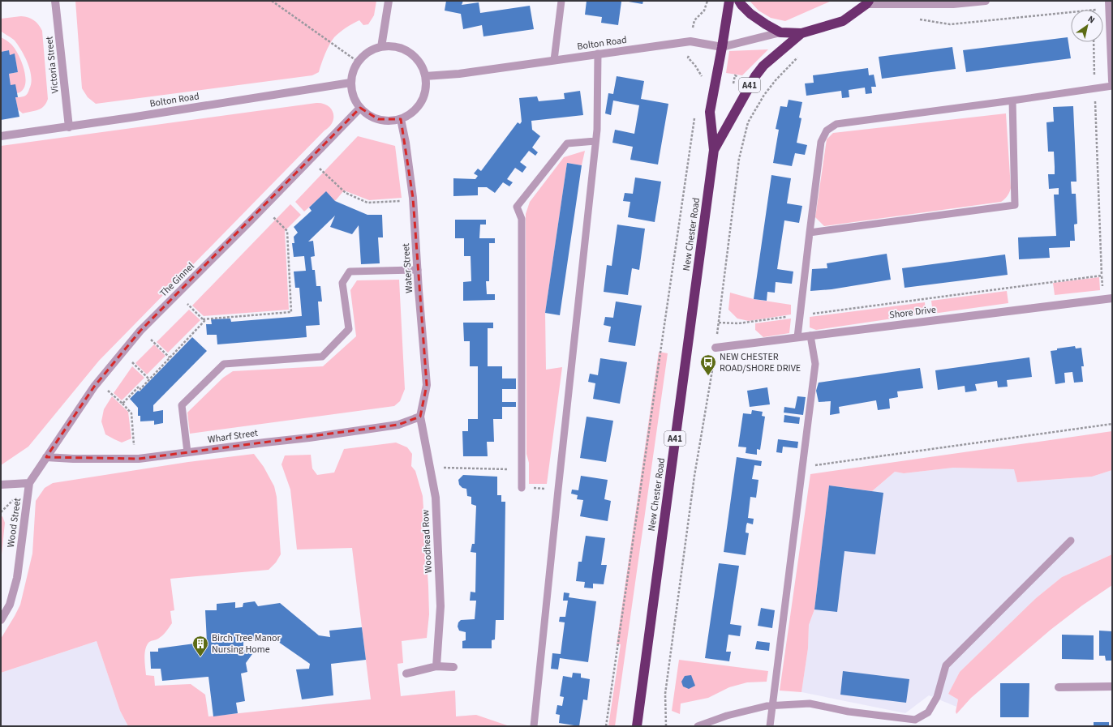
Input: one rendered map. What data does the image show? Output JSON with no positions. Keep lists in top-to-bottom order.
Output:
{
  "streets": {
    "highway": ["A41", "New Chester Road"],
    "street": [
      "Bolton Road",
      "Victoria Street",
      "Water Street",
      "The Ginnel",
      "Shore Drive",
      "Wharf Street",
      "Wood Street",
      "Woodhead Row"
    ]
  },
  "crossings": [
    ["Bolton Road", "Victoria Street"],
    ["Bolton Road", "A41"],
    ["Bolton Road", "New Chester Road"],
    ["Bolton Road", "Water Street"],
    ["Bolton Road", "The Ginnel"],
    ["A41", "New Chester Road"],
    ["Water Street", "The Ginnel"],
    ["Water Street", "Wharf Street"],
    ["Water Street", "Woodhead Row"],
    ["The Ginnel", "Wharf Street"],
    ["The Ginnel", "Wood Street"],
    ["Wharf Street", "Woodhead Row"]
  ],
  "places": {
    "bus stop": ["NEW CHESTER ROAD/SHORE DRIVE"],
    "building": ["Birch Tree Manor Nursing Home"]
  },
  "north": "top right"
}
